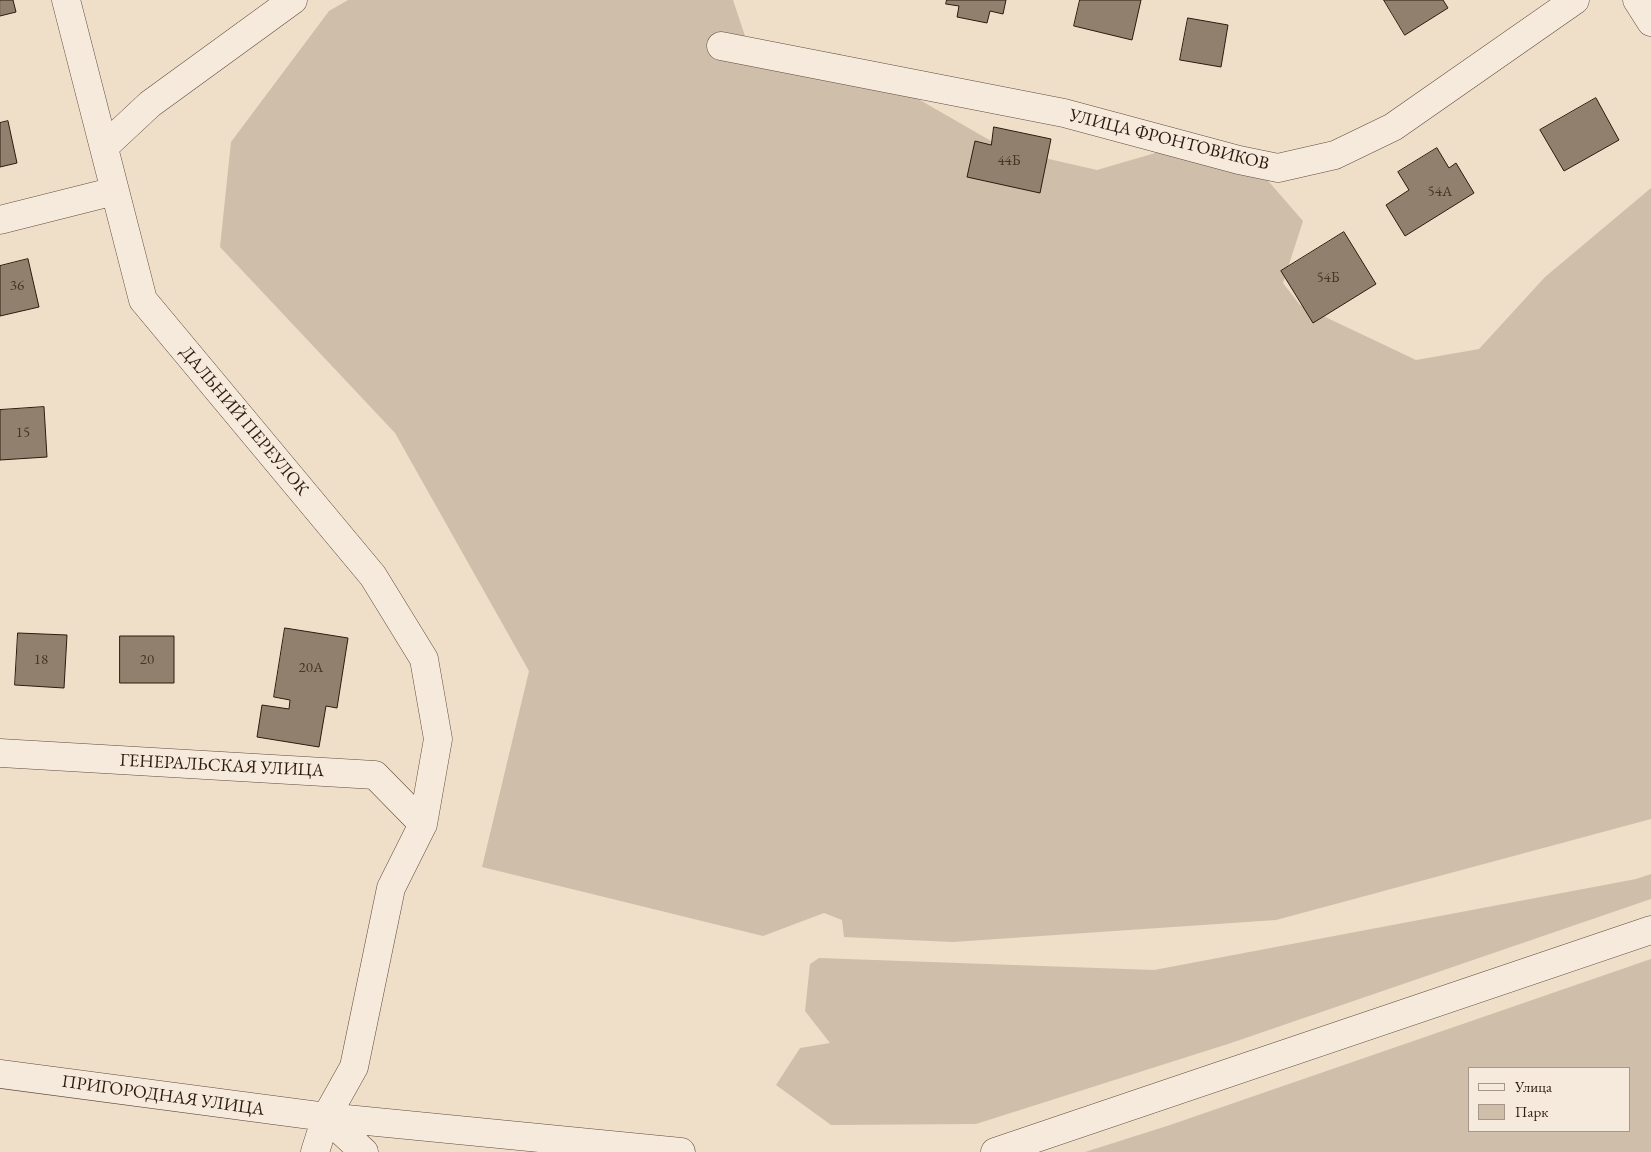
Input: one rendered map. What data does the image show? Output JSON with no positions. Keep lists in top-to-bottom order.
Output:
{
  "streets": {
    "street": [
      "УЛИЦА ФРОНТОВИКОВ",
      "ДАЛЬНИЙ ПЕРЕУЛОК",
      "ГЕНЕРАЛЬСКАЯ УЛИЦА",
      "ПРИГОРОДНАЯ УЛИЦА"
    ]
  },
  "crossings": [
    ["ДАЛЬНИЙ ПЕРЕУЛОК", "ГЕНЕРАЛЬСКАЯ УЛИЦА"],
    ["ДАЛЬНИЙ ПЕРЕУЛОК", "ПРИГОРОДНАЯ УЛИЦА"]
  ],
  "house_numbers": [
    "44Б",
    "54А",
    "54Б",
    "36",
    "15",
    "18",
    "20",
    "20А"
  ],
  "legend": ["Улица", "Парк"]
}
